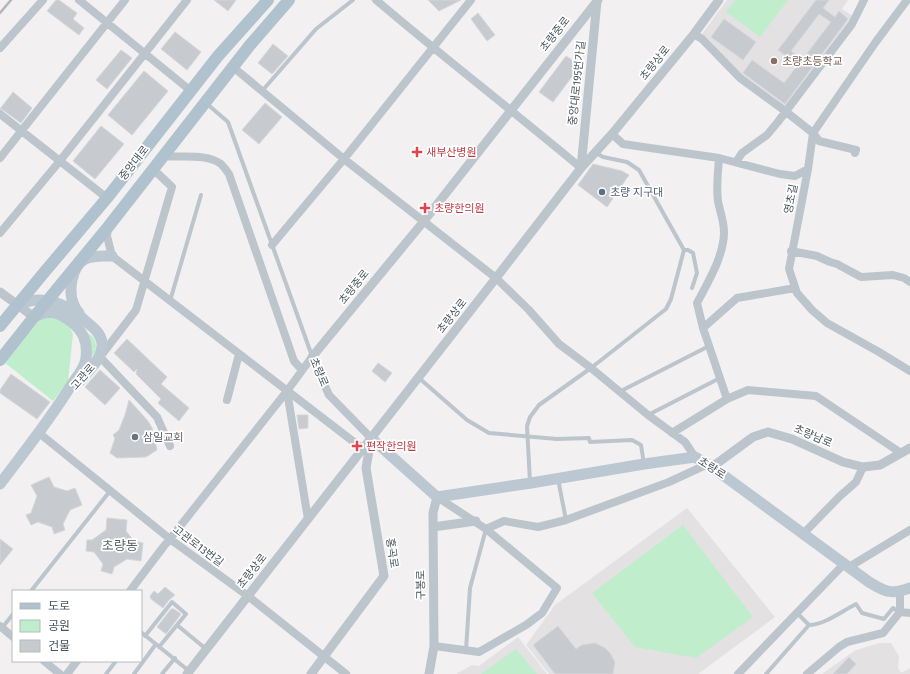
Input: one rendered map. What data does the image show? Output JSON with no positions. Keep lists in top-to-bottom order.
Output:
{
  "streets": {
    "main road": ["중앙대로", "초량로", "고관로"],
    "street": [
      "초량중로",
      "초량상로",
      "중앙대로195번가길",
      "영초길",
      "초량남로",
      "고관로13번길",
      "홍곡로",
      "구봉로"
    ]
  },
  "crossings": [
    ["초량중로", "중앙대로195번가길"],
    ["초량중로", "초량로"],
    ["초량중로", "고관로13번길"],
    ["초량상로", "중앙대로195번가길"],
    ["초량상로", "초량로"],
    ["초량상로", "고관로13번길"],
    ["초량상로", "홍곡로"],
    ["중앙대로", "초량로"],
    ["중앙대로", "고관로"],
    ["초량로", "초량남로"],
    ["초량로", "홍곡로"],
    ["초량로", "구봉로"],
    ["고관로", "고관로13번길"],
    ["고관로13번길", "홍곡로"]
  ],
  "districts": ["초량동"],
  "places": {
    "other": ["초량초등학교", "초량 지구대", "삼일교회"],
    "health": ["새부산병원", "초량한의원", "편작한의원"]
  },
  "legend": ["도로", "공원", "건물"]
}
